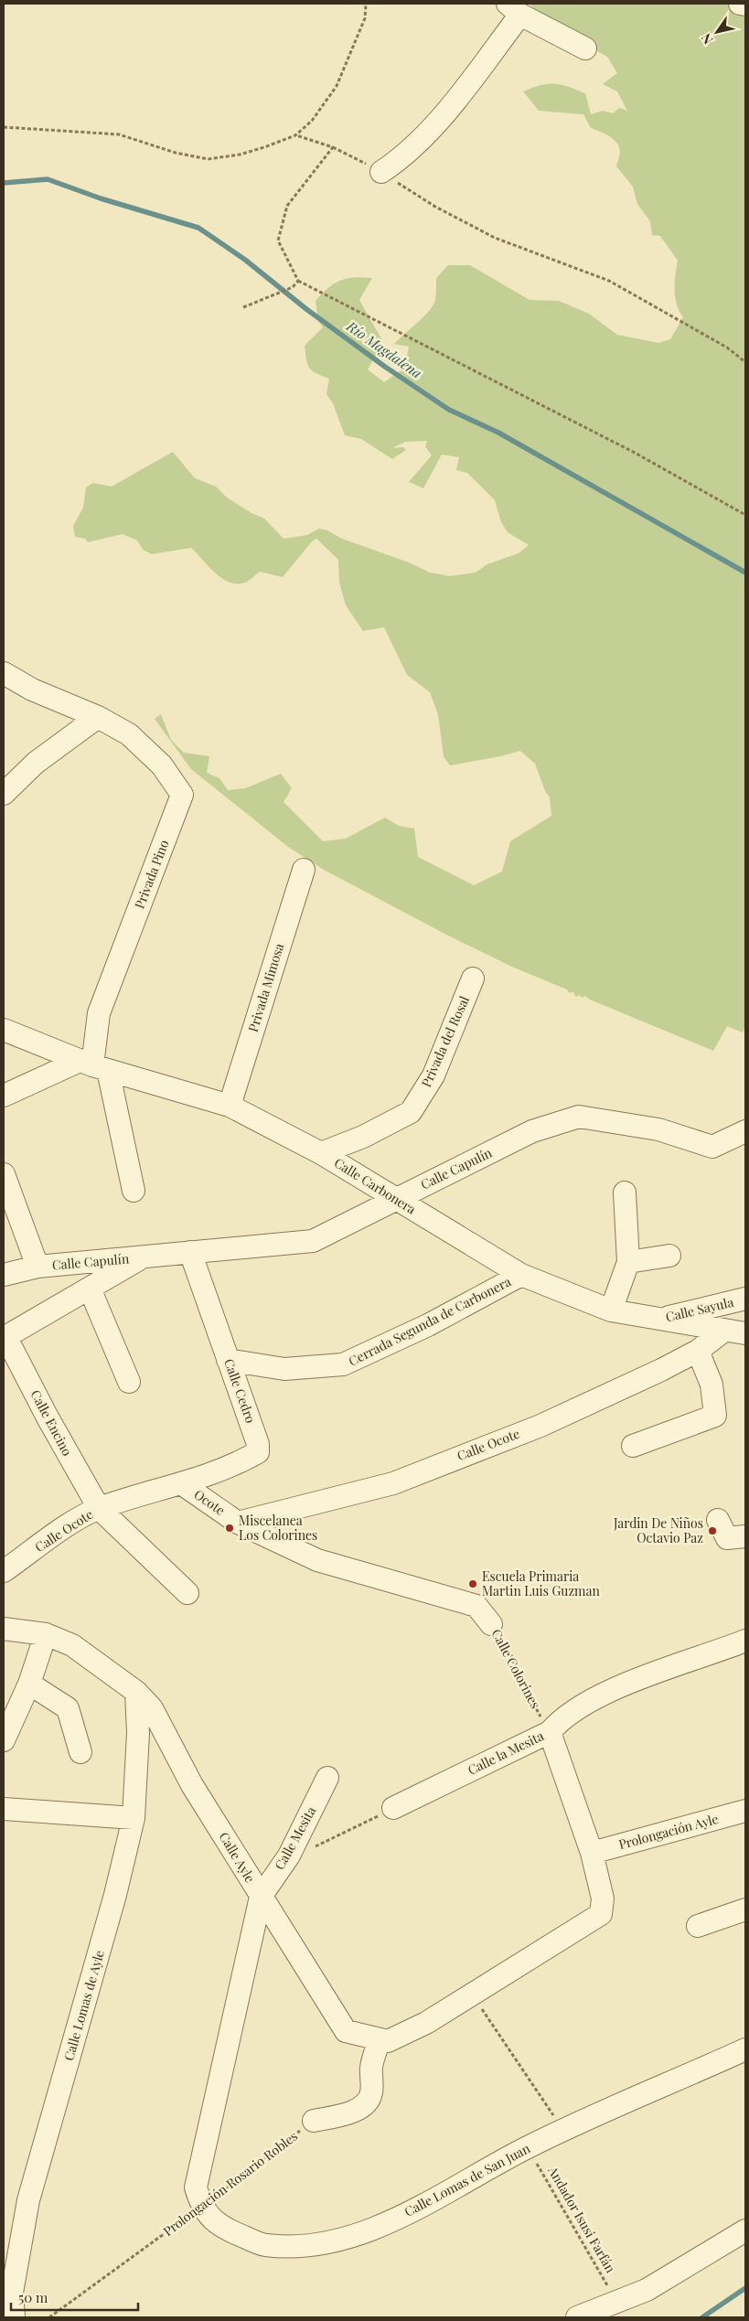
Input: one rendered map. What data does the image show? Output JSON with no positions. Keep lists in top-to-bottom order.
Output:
{
  "streets": {
    "street": [
      "Privada Pino",
      "Privada Mimosa",
      "Privada del Rosal",
      "Calle Capulín",
      "Calle Carbonera",
      "Calle Sayula",
      "Cerrada Segunda de Carbonera",
      "Calle Cedro",
      "Calle Encino",
      "Calle Ocote",
      "Ocote",
      "Calle Colorines",
      "Calle la Mesita",
      "Prolongación Ayle",
      "Calle Mesita",
      "Calle Ayle",
      "Calle Lomas de Ayle",
      "Calle Lomas de San Juan"
    ],
    "path": ["Prolongación Rosario Robles", "Andador Isusi Farfán"]
  },
  "crossings": [
    ["Privada Pino", "Calle Carbonera"],
    ["Privada Mimosa", "Calle Carbonera"],
    ["Privada del Rosal", "Calle Carbonera"],
    ["Calle Capulín", "Calle Carbonera"],
    ["Calle Capulín", "Calle Cedro"],
    ["Calle Carbonera", "Calle Sayula"],
    ["Calle Carbonera", "Cerrada Segunda de Carbonera"],
    ["Calle Carbonera", "Calle Ocote"],
    ["Cerrada Segunda de Carbonera", "Calle Cedro"],
    ["Calle Cedro", "Calle Ocote"],
    ["Calle Cedro", "Ocote"],
    ["Calle Encino", "Calle Ocote"],
    ["Calle Ocote", "Ocote"],
    ["Calle Ocote", "Calle Colorines"],
    ["Ocote", "Calle Colorines"],
    ["Calle Colorines", "Calle la Mesita"],
    ["Prolongación Ayle", "Calle Ayle"],
    ["Calle Mesita", "Calle Ayle"],
    ["Calle Ayle", "Calle Lomas de Ayle"],
    ["Calle Lomas de San Juan", "Prolongación Rosario Robles"],
    ["Calle Lomas de San Juan", "Andador Isusi Farfán"]
  ],
  "water": ["Río Magdalena"],
  "places": ["Miscelanea Los Colorines", "Jardin De Niños Octavio Paz", "Escuela Primaria Martin Luis Guzman"],
  "scale_bar": "50 m",
  "north": "bottom left"
}
